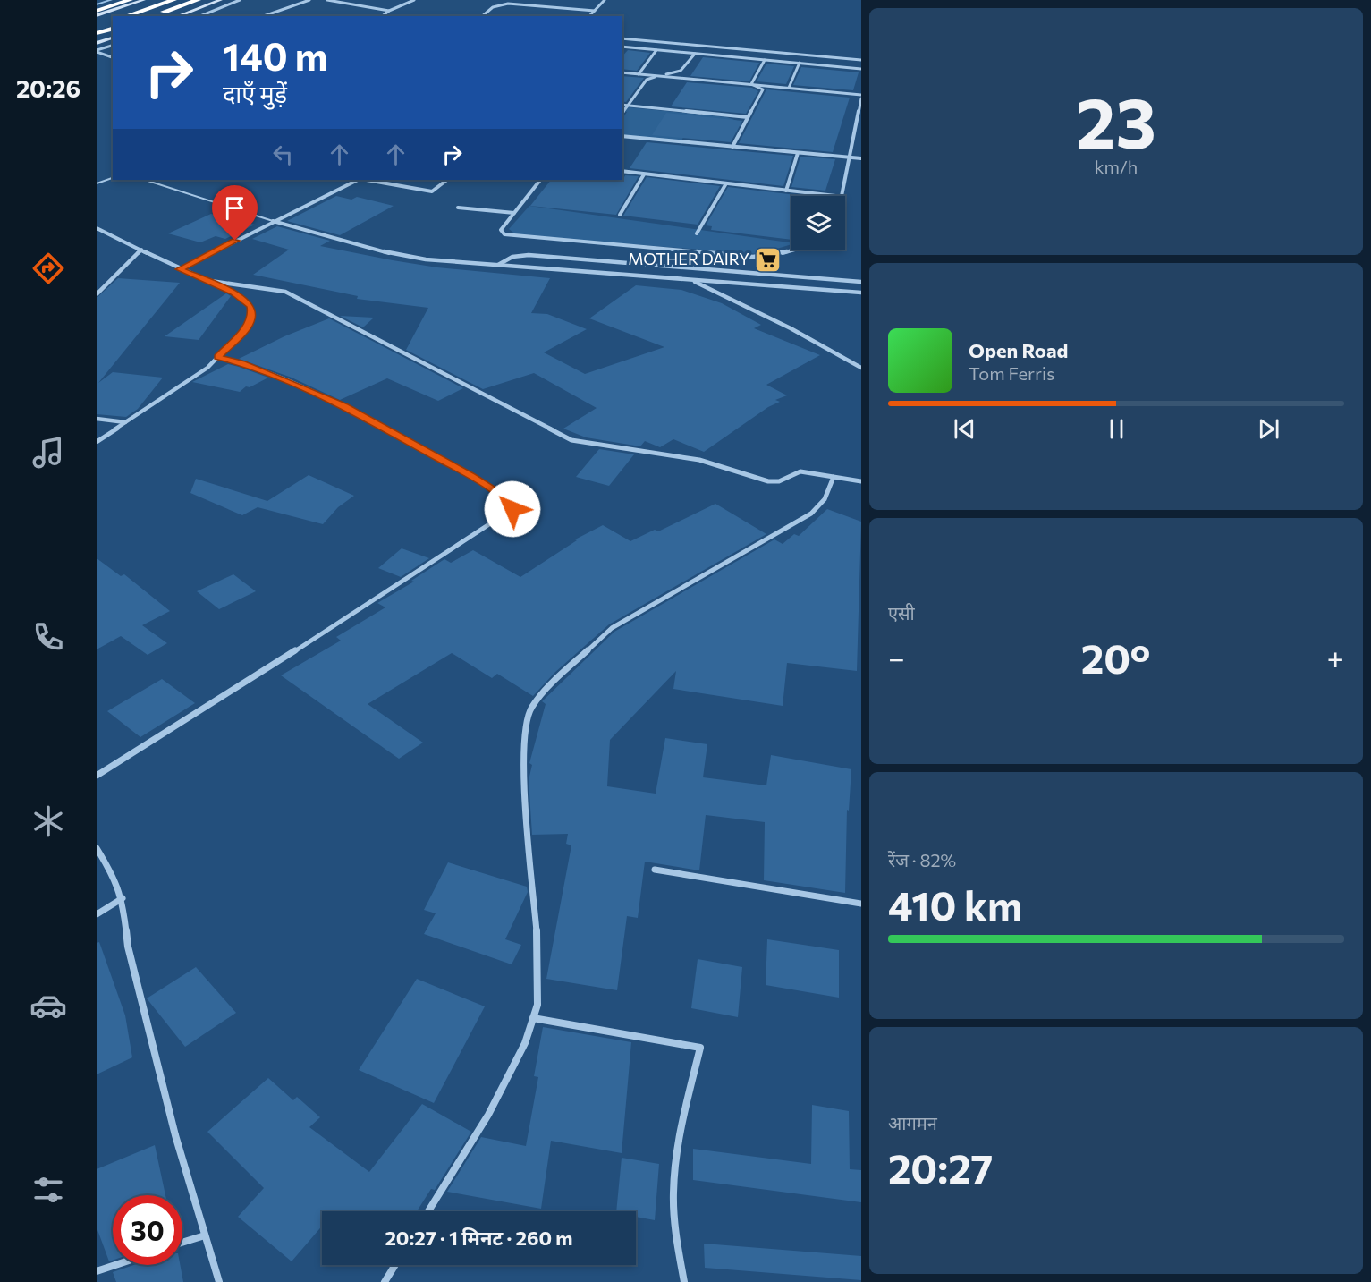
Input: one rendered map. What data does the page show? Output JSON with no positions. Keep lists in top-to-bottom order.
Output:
{
  "places": {
    "supermarket": ["MOTHER DAIRY"]
  },
  "page": {
    "tabs": "20:26",
    "tile": [
      ["23", "km/h"],
      "एसी",
      ["रेंज · 82%", "410 km"],
      ["आगमन", "20:27"]
    ],
    "turn": ["140 m", "दाएँ मुड़ें"],
    "song": ["Open Road", "Tom Ferris"],
    "heat": ["−", "20°", "+"],
    "limit": "30",
    "trip": "20:27 · 1 मिनट · 260 m"
  }
}
